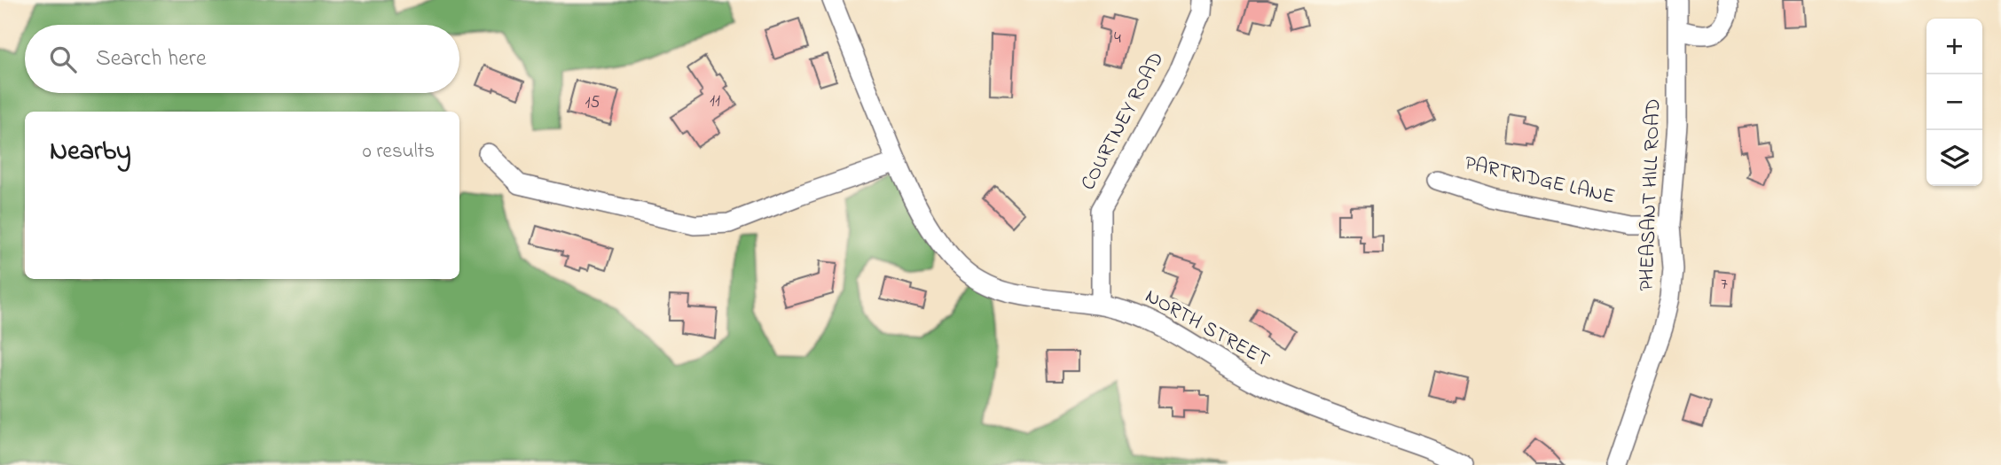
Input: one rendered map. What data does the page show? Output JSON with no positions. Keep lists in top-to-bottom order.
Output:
{
  "streets": {
    "street": [
      "COURTNEY ROAD",
      "PARTRIDGE LANE",
      "PHEASANT HILL ROAD",
      "NORTH STREET"
    ]
  },
  "crossings": [
    ["COURTNEY ROAD", "NORTH STREET"],
    ["PARTRIDGE LANE", "PHEASANT HILL ROAD"]
  ],
  "house_numbers": [
    "4",
    "11",
    "15",
    "7"
  ],
  "page": {
    "map_buttons": ["+", "−"],
    "search": "Search here",
    "heading": ["Nearby", "0 results"]
  }
}
